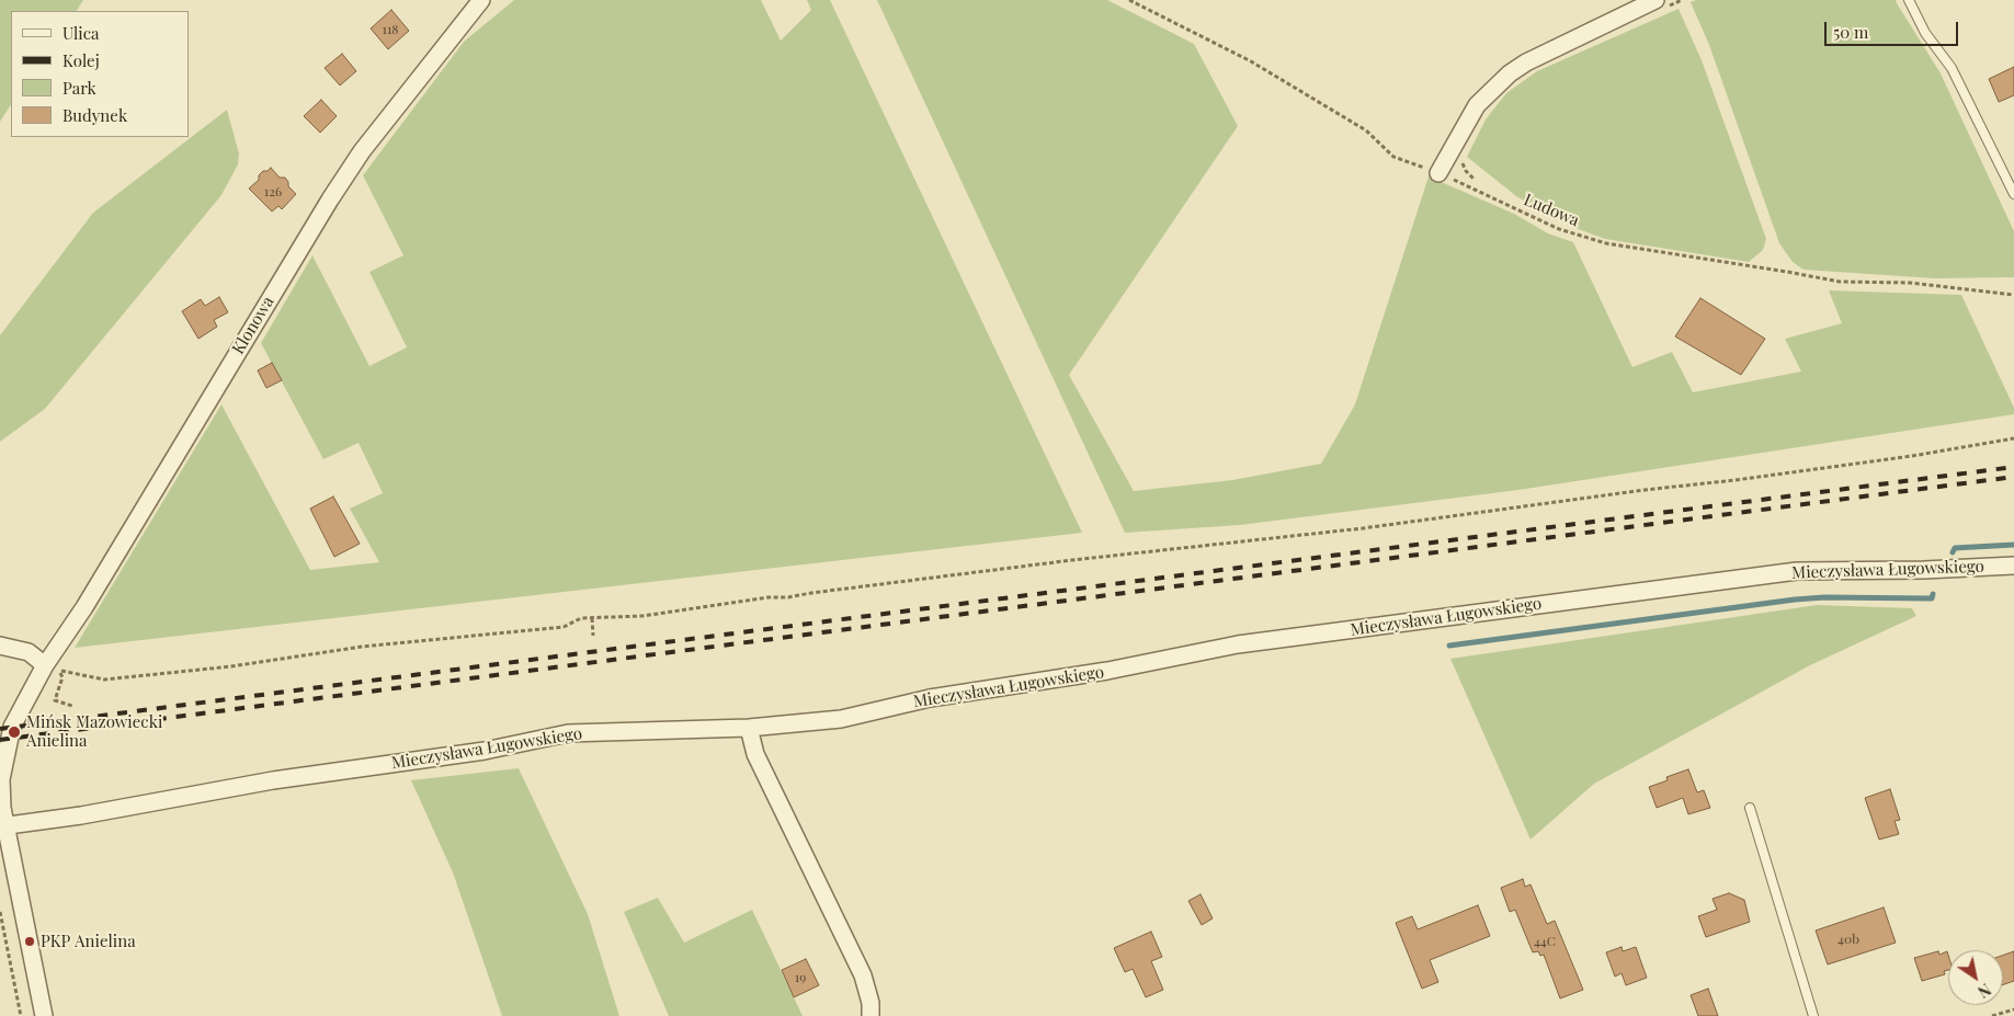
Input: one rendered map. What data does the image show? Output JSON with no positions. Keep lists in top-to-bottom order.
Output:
{
  "streets": {
    "street": ["Klonowa", "Mieczysława Ługowskiego"],
    "path": ["Ludowa"]
  },
  "crossings": [
    ["Klonowa", "Mieczysława Ługowskiego"]
  ],
  "places": ["Mińsk Mazowiecki Anielina", "PKP Anielina"],
  "house_numbers": [
    "118",
    "126",
    "40b",
    "44C",
    "19"
  ],
  "legend": [
    "Ulica",
    "Kolej",
    "Park",
    "Budynek"
  ],
  "scale_bar": "50 m",
  "north": "bottom right"
}
